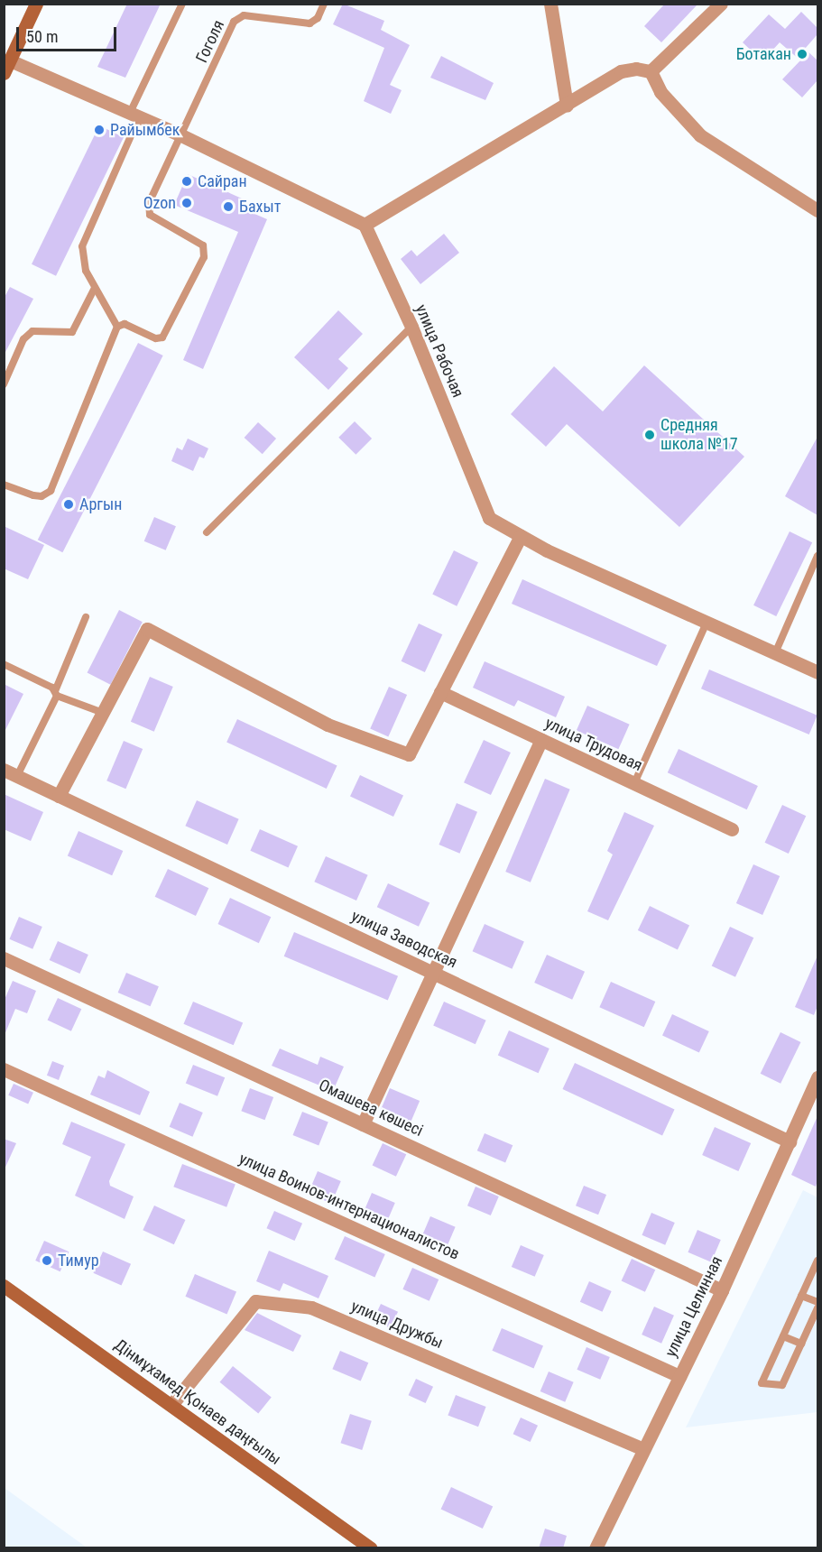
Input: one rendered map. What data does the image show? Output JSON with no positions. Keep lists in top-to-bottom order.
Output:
{
  "streets": {
    "street": [
      "улица Рабочая",
      "улица Трудовая",
      "улица Заводская",
      "Омашева көшесі",
      "улица Воинов-интернационалистов",
      "улица Целинная",
      "улица Дружбы",
      "Дінмұхамед Қонаев даңғылы"
    ],
    "lane": ["Гоголя"]
  },
  "crossings": [
    ["улица Заводская", "улица Целинная"],
    ["Омашева көшесі", "улица Целинная"],
    ["улица Воинов-интернационалистов", "улица Целинная"],
    ["улица Целинная", "улица Дружбы"],
    ["улица Дружбы", "Дінмұхамед Қонаев даңғылы"]
  ],
  "places": [
    "Ботакан",
    "Райымбек",
    "Сайран",
    "Ozon",
    "Бахыт",
    "Средняя школа №17",
    "Аргын",
    "Тимур"
  ],
  "scale_bar": "50 m"
}
